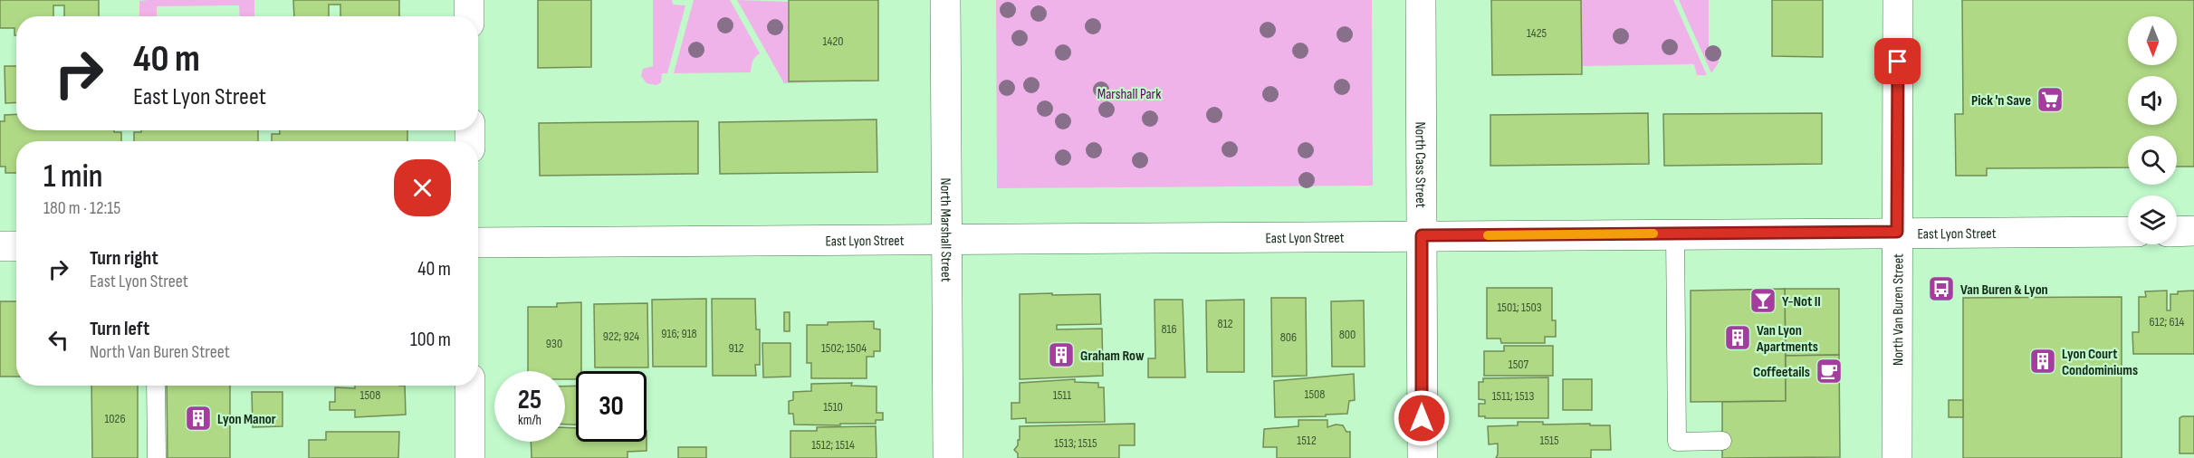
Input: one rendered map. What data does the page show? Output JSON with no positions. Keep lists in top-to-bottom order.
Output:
{
  "streets": {
    "street": [
      "North Cass Street",
      "North Marshall Street",
      "East Lyon Street",
      "North Van Buren Street"
    ]
  },
  "crossings": [
    ["North Cass Street", "East Lyon Street"],
    ["North Marshall Street", "East Lyon Street"],
    ["East Lyon Street", "North Van Buren Street"]
  ],
  "parks": ["Marshall Park"],
  "places": {
    "supermarket": ["Pick 'n Save"],
    "bus stop": ["Van Buren & Lyon"],
    "bar": ["Y-Not II"],
    "building": [
      "Van Lyon Apartments",
      "Graham Row",
      "Lyon Court Condominiums",
      "Lyon Manor"
    ],
    "cafe": ["Coffeetails"]
  },
  "house_numbers": [
    "1425",
    "1420",
    "1501; 1503",
    "612; 614",
    "812",
    "816",
    "916; 918",
    "800",
    "922; 924",
    "806",
    "930",
    "912",
    "1502; 1504",
    "1507",
    "1508",
    "1508",
    "1511",
    "1511; 1513",
    "1510",
    "1026",
    "1512",
    "1515",
    "1513; 1515",
    "1512; 1514"
  ],
  "north": "bottom",
  "page": {
    "turn": ["40 m", "East Lyon Street"],
    "heading": ["1 min", "180 m · 12:15"],
    "list": [
      {
        "name": "Turn right",
        "note": "East Lyon Street",
        "value": "40 m"
      },
      {
        "name": "Turn left",
        "note": "North Van Buren Street",
        "value": "100 m"
      }
    ],
    "speed": "25 km/h",
    "limit": "30"
  }
}
